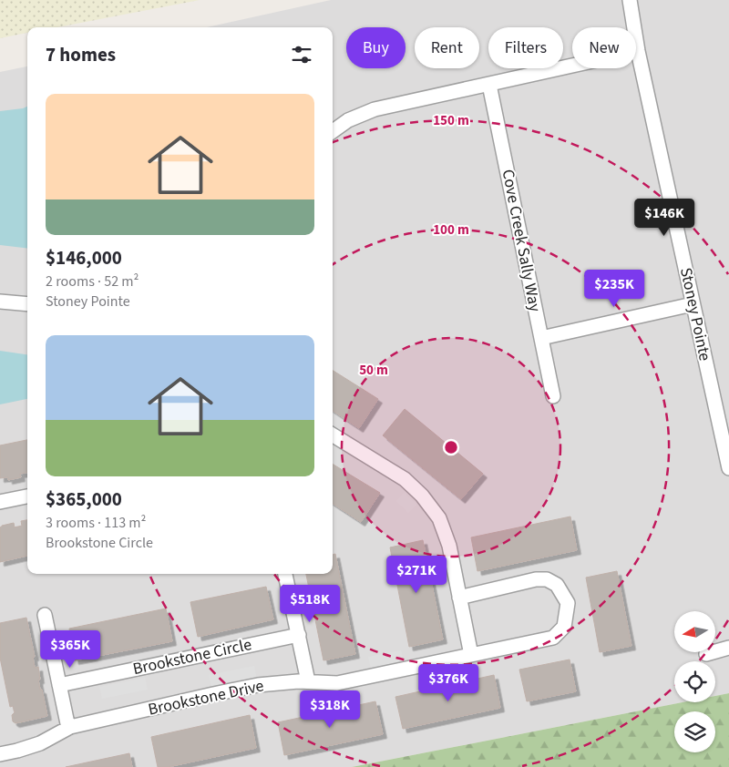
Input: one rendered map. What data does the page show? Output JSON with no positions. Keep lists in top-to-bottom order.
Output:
{
  "streets": {
    "street": [
      "Cove Creek Sally Way",
      "Stoney Pointe",
      "Brookstone Circle",
      "Brookstone Drive"
    ]
  },
  "north": "left",
  "page": {
    "chip": [
      "Buy",
      "Rent",
      "Filters",
      "New"
    ],
    "heading": "7 homes",
    "list": [
      {
        "name": "$146,000",
        "note": "2 rooms · 52 m² · Stoney Pointe"
      },
      {
        "name": "$365,000",
        "note": "3 rooms · 113 m² · Brookstone Circle"
      }
    ],
    "price": [
      "$146K",
      "$235K",
      "$271K",
      "$518K",
      "$365K",
      "$376K",
      "$318K"
    ]
  },
  "rings": ["150 m", "100 m", "50 m"]
}
